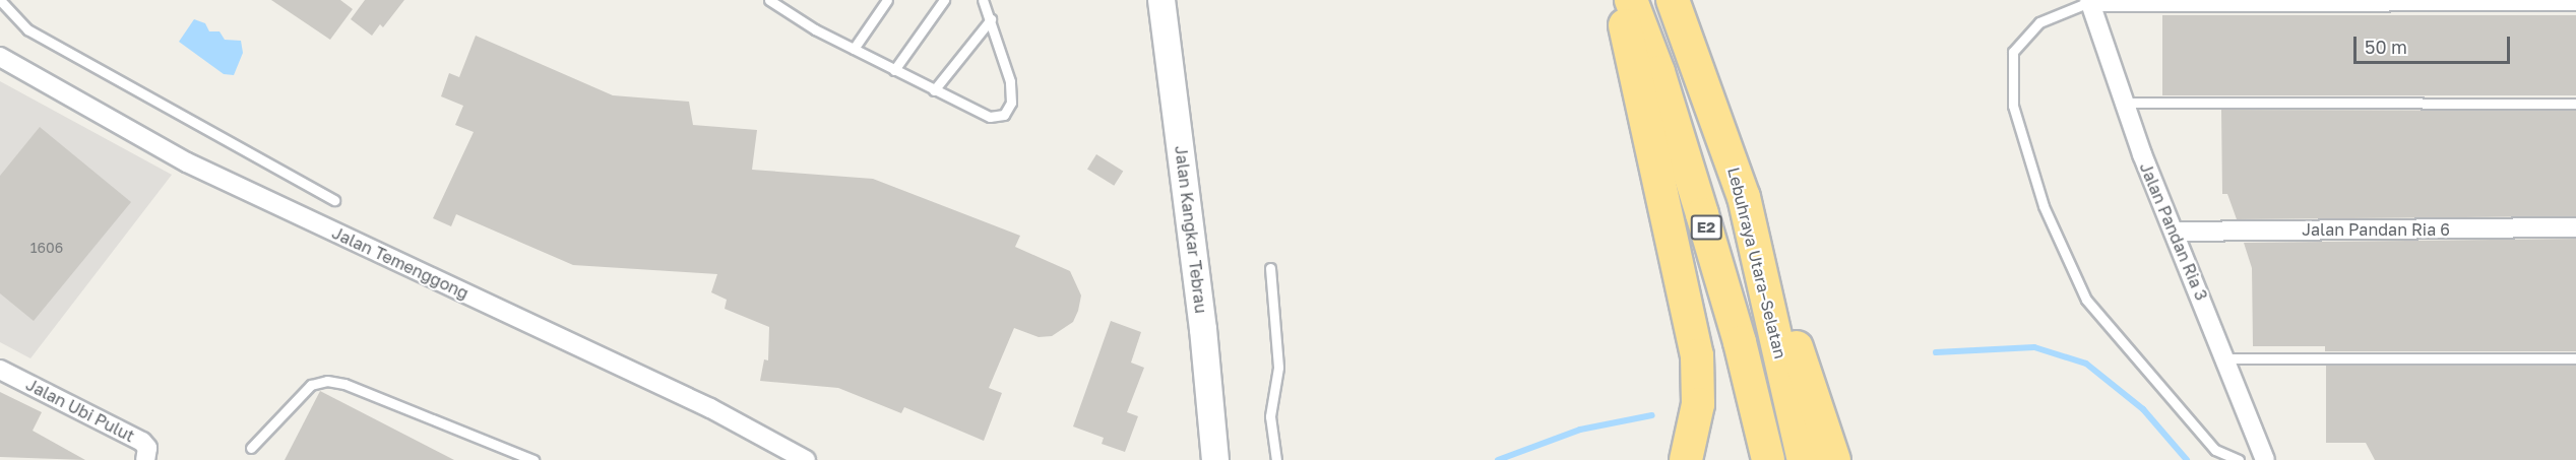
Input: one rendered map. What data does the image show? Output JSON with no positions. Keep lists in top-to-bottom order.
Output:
{
  "streets": {
    "highway": ["E2", "Lebuhraya Utara–Selatan"],
    "street": [
      "Jalan Kangkar Tebrau",
      "Jalan Pandan Ria 6",
      "Jalan Pandan Ria 3",
      "Jalan Temenggong",
      "Jalan Ubi Pulut"
    ]
  },
  "crossings": [
    ["Jalan Pandan Ria 6", "Jalan Pandan Ria 3"]
  ],
  "house_numbers": ["1606"],
  "scale_bar": "50 m"
}
